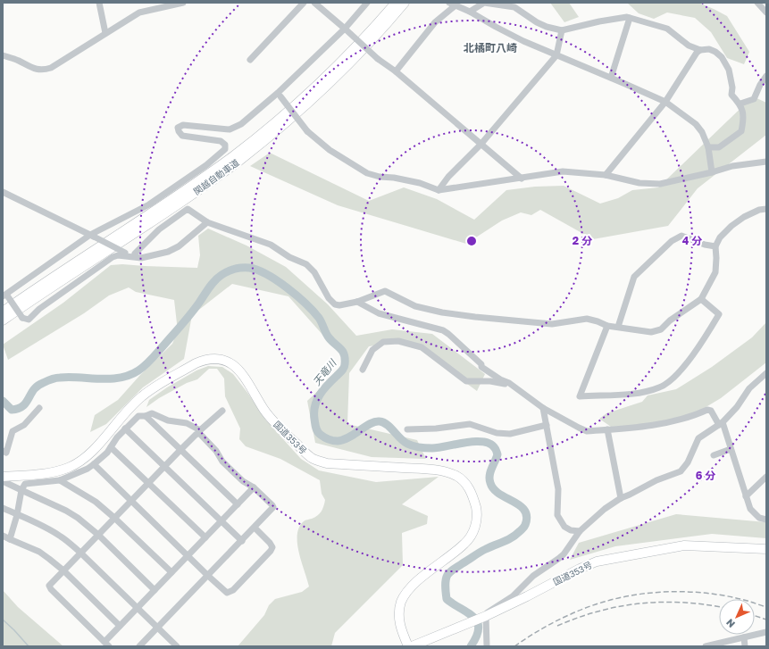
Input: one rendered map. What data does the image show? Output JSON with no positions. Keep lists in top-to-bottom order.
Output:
{
  "streets": {
    "highway": ["関越自動車道", "国道353号"]
  },
  "districts": ["北橘町八崎"],
  "water": ["天竜川"],
  "north": "bottom left",
  "rings": ["2 分", "4 分", "6 分"]
}
